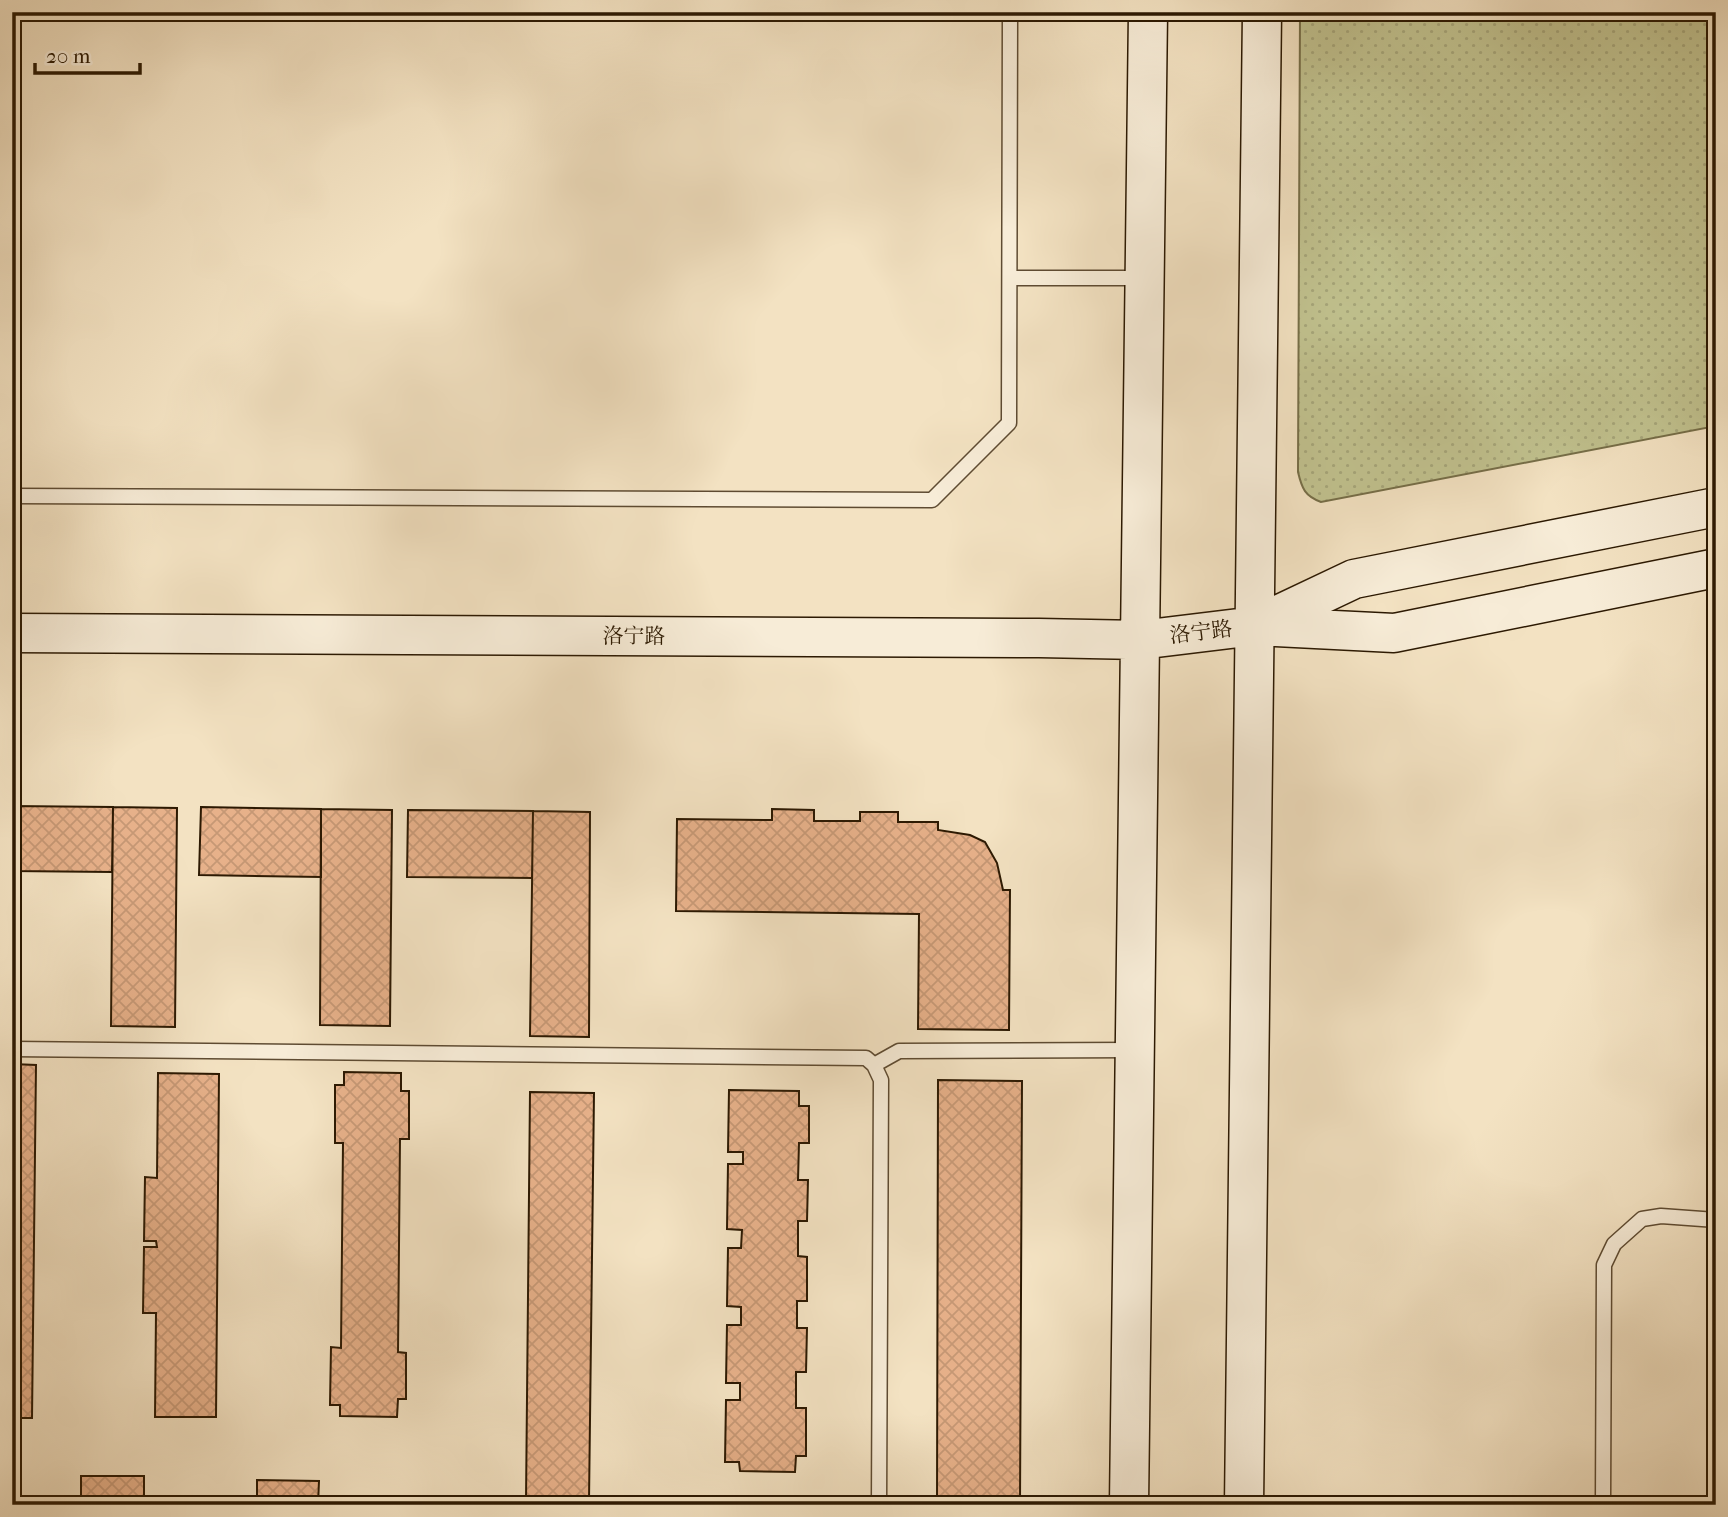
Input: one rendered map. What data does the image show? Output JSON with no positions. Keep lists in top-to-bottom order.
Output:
{
  "streets": {
    "main road": ["洛宁路"]
  },
  "scale_bar": "20 m"
}
